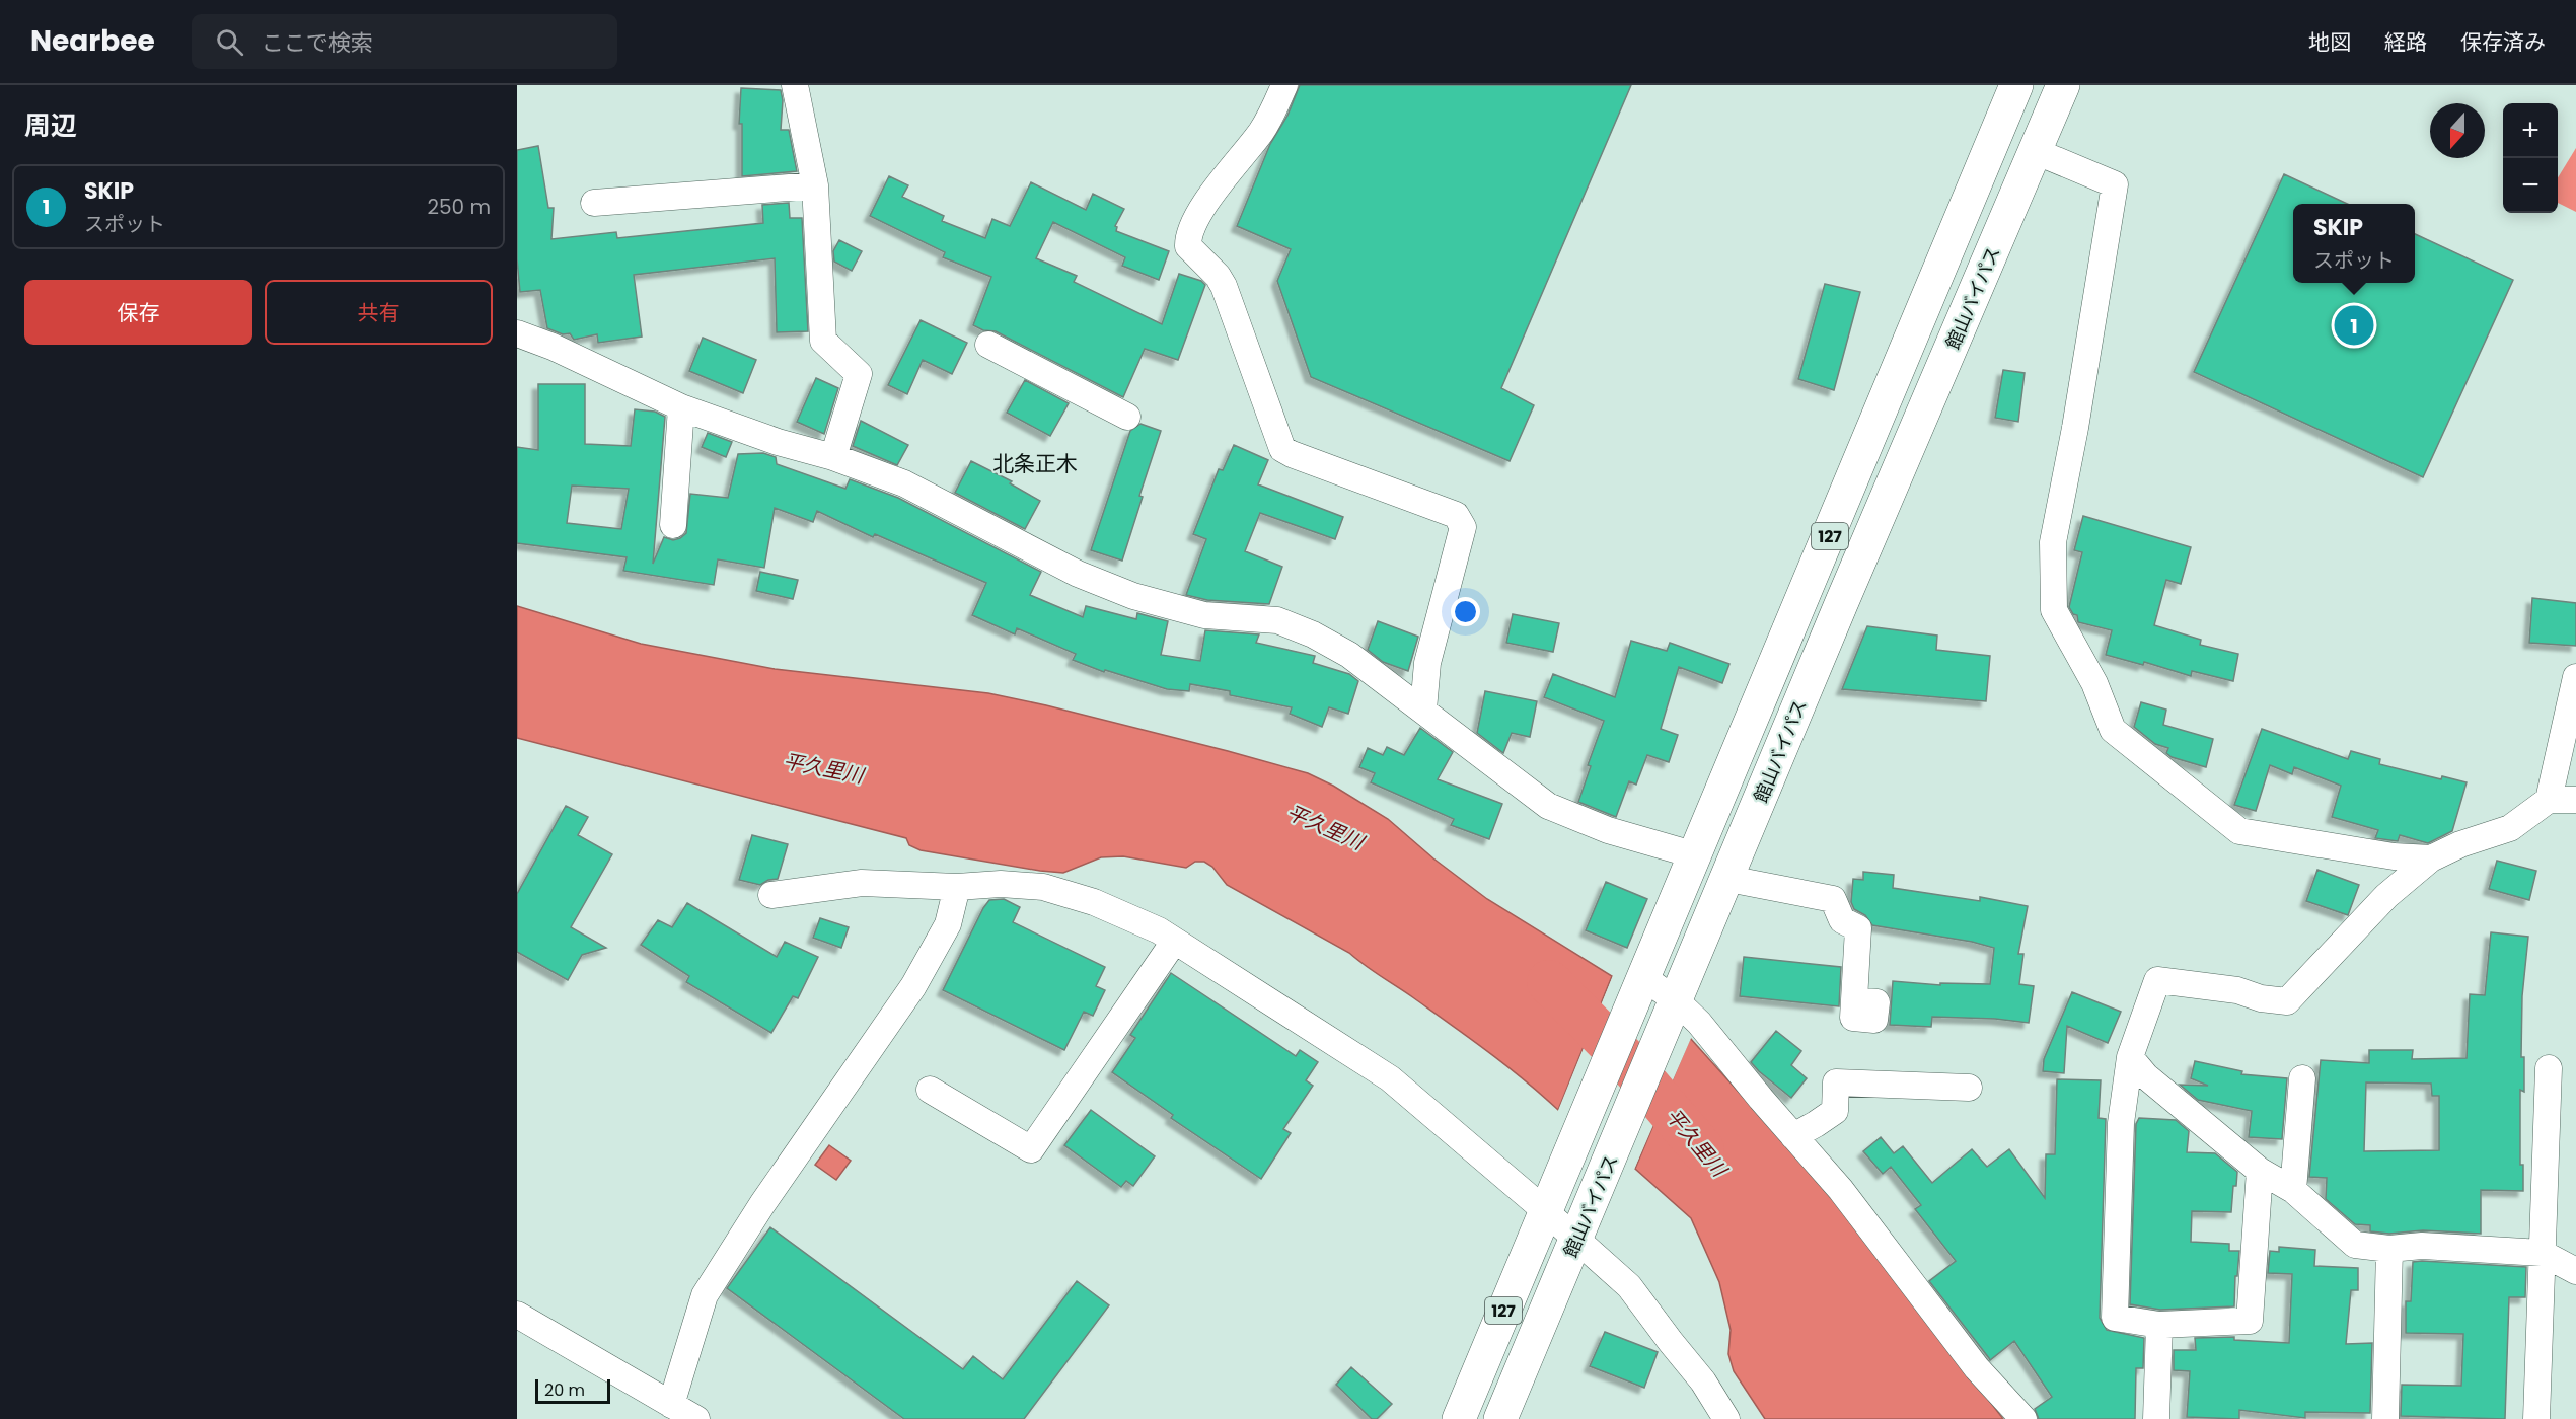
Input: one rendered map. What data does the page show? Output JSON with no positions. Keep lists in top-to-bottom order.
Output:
{
  "streets": {
    "highway": ["館山バイパス", "127"]
  },
  "districts": ["北条正木"],
  "water": ["平久里川"],
  "scale_bar": "20 m",
  "north": "bottom",
  "page": {
    "header": "Nearbee",
    "search": "ここで検索",
    "nav": ["地図", "経路", "保存済み"],
    "heading": "周辺",
    "map_buttons": ["+", "−"],
    "list": [
      {
        "mark": "1",
        "name": "SKIP",
        "note": "スポット",
        "value": "250 m"
      }
    ],
    "popup": ["SKIP", "スポット"],
    "buttons": ["保存", "共有"],
    "pins": "1",
    "scale": "20 m"
  }
}
